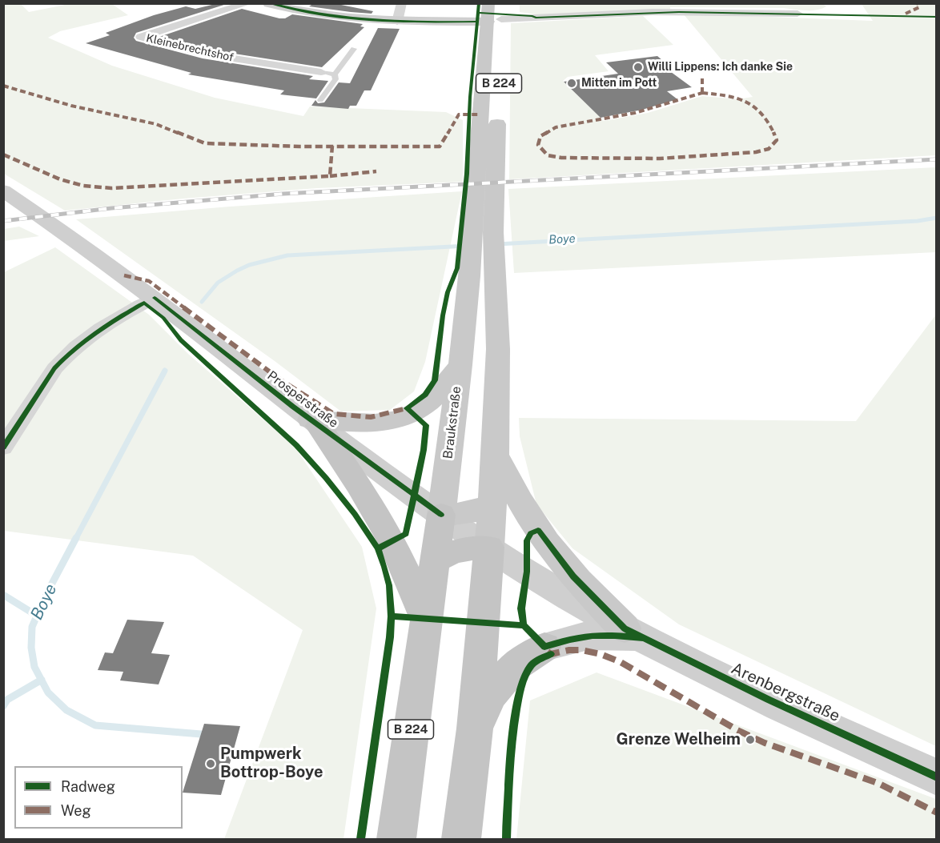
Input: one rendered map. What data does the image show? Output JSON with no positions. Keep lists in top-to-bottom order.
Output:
{
  "streets": {
    "highway": ["B 224", "Braukstraße"],
    "main road": ["Prosperstraße", "Arenbergstraße"],
    "street": ["Kleinebrechtshof"]
  },
  "crossings": [
    ["Prosperstraße", "Braukstraße"],
    ["Prosperstraße", "Arenbergstraße"]
  ],
  "water": ["Boye"],
  "places": [
    "Willi Lippens: Ich danke Sie",
    "Mitten im Pott",
    "Grenze Welheim",
    "Pumpwerk Bottrop-Boye"
  ],
  "legend": ["Radweg", "Weg"]
}
